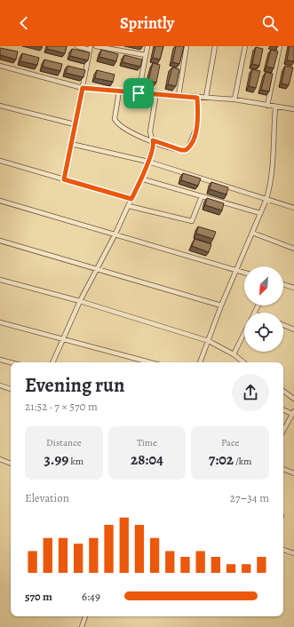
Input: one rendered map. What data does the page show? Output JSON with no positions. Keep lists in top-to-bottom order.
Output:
{
  "north": "bottom left",
  "page": {
    "header": "Sprintly",
    "heading": ["Evening run", "21:52 · 7 × 570 m"],
    "stats": [
      ["Distance", "3.99 km"],
      ["Time", "28:04"],
      ["Pace", "7:02 /km"]
    ],
    "chart": ["Elevation", "27–34 m"],
    "list": [
      {
        "name": "570 m",
        "note": "6:49"
      }
    ]
  }
}
